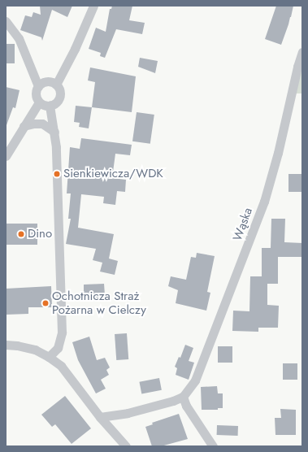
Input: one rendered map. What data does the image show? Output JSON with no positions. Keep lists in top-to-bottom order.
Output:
{
  "streets": {
    "street": ["Wąska"]
  },
  "places": ["Sienkiewicza/WDK", "Dino", "Ochotnicza Straż Pożarna w Cielczy"]
}
